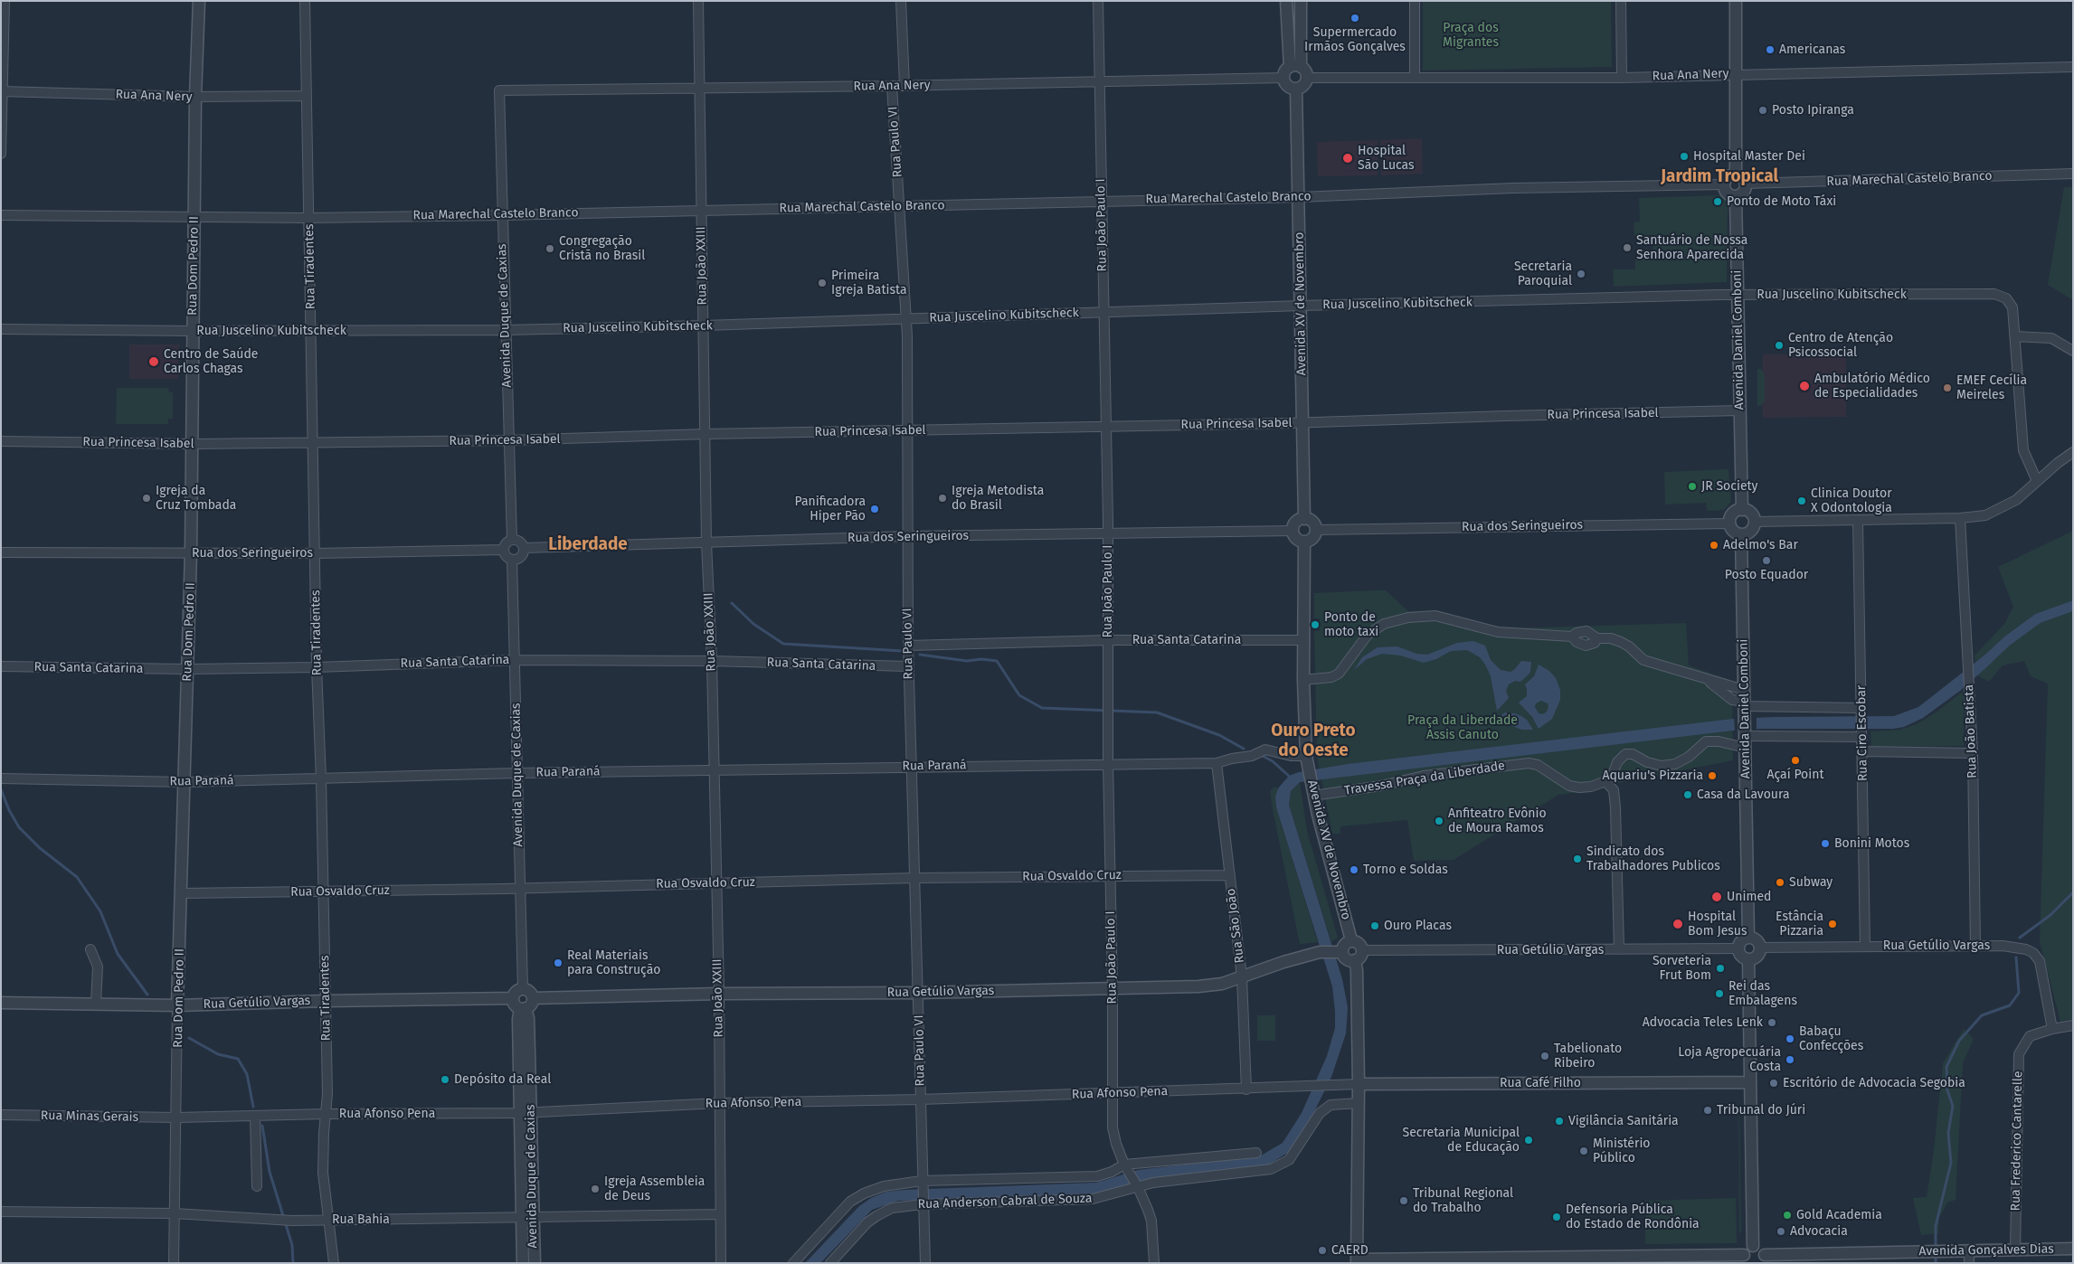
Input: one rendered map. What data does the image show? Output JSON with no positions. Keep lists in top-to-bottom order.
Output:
{
  "streets": {
    "street": [
      "Rua Ana Nery",
      "Rua Paulo VI",
      "Rua Marechal Castelo Branco",
      "Rua João Paulo I",
      "Rua Dom Pedro II",
      "Rua João XXIII",
      "Rua Tiradentes",
      "Rua Juscelino Kubitscheck",
      "Avenida XV de Novembro",
      "Avenida Duque de Caxias",
      "Avenida Daniel Comboni",
      "Rua Princesa Isabel",
      "Rua dos Seringueiros",
      "Rua Santa Catarina",
      "Rua João Batista",
      "Rua Ciro Escobar",
      "Rua Paraná",
      "Travessa Praça da Liberdade",
      "Rua Osvaldo Cruz",
      "Rua São João",
      "Rua Getúlio Vargas",
      "Rua Café Filho",
      "Rua Afonso Pena",
      "Rua Minas Gerais",
      "Rua Frederico Cantarelle",
      "Rua Anderson Cabral de Souza",
      "Rua Bahia",
      "Avenida Gonçalves Dias"
    ]
  },
  "crossings": [
    ["Rua Ana Nery", "Rua Paulo VI"],
    ["Rua Ana Nery", "Rua João Paulo I"],
    ["Rua Ana Nery", "Rua Dom Pedro II"],
    ["Rua Ana Nery", "Rua João XXIII"],
    ["Rua Ana Nery", "Rua Tiradentes"],
    ["Rua Ana Nery", "Avenida XV de Novembro"],
    ["Rua Ana Nery", "Avenida Duque de Caxias"],
    ["Rua Paulo VI", "Rua Marechal Castelo Branco"],
    ["Rua Paulo VI", "Rua Juscelino Kubitscheck"],
    ["Rua Paulo VI", "Rua Princesa Isabel"],
    ["Rua Paulo VI", "Rua dos Seringueiros"],
    ["Rua Paulo VI", "Rua Santa Catarina"],
    ["Rua Paulo VI", "Rua Paraná"],
    ["Rua Paulo VI", "Rua Osvaldo Cruz"],
    ["Rua Paulo VI", "Rua Getúlio Vargas"],
    ["Rua Paulo VI", "Rua Afonso Pena"],
    ["Rua Paulo VI", "Rua Anderson Cabral de Souza"],
    ["Rua Marechal Castelo Branco", "Rua João Paulo I"],
    ["Rua Marechal Castelo Branco", "Rua Dom Pedro II"],
    ["Rua Marechal Castelo Branco", "Rua João XXIII"],
    ["Rua Marechal Castelo Branco", "Rua Tiradentes"],
    ["Rua Marechal Castelo Branco", "Avenida XV de Novembro"],
    ["Rua Marechal Castelo Branco", "Avenida Duque de Caxias"],
    ["Rua Marechal Castelo Branco", "Avenida Daniel Comboni"],
    ["Rua João Paulo I", "Rua Juscelino Kubitscheck"],
    ["Rua João Paulo I", "Rua Princesa Isabel"],
    ["Rua João Paulo I", "Rua dos Seringueiros"],
    ["Rua João Paulo I", "Rua Santa Catarina"],
    ["Rua João Paulo I", "Rua Paraná"],
    ["Rua João Paulo I", "Rua Osvaldo Cruz"],
    ["Rua João Paulo I", "Rua Getúlio Vargas"],
    ["Rua João Paulo I", "Rua Afonso Pena"],
    ["Rua João Paulo I", "Rua Anderson Cabral de Souza"],
    ["Rua Dom Pedro II", "Rua Juscelino Kubitscheck"],
    ["Rua Dom Pedro II", "Rua Princesa Isabel"],
    ["Rua Dom Pedro II", "Rua dos Seringueiros"],
    ["Rua Dom Pedro II", "Rua Santa Catarina"],
    ["Rua Dom Pedro II", "Rua Paraná"],
    ["Rua Dom Pedro II", "Rua Osvaldo Cruz"],
    ["Rua Dom Pedro II", "Rua Getúlio Vargas"],
    ["Rua Dom Pedro II", "Rua Afonso Pena"],
    ["Rua Dom Pedro II", "Rua Minas Gerais"],
    ["Rua Dom Pedro II", "Rua Bahia"],
    ["Rua João XXIII", "Rua Juscelino Kubitscheck"],
    ["Rua João XXIII", "Rua Princesa Isabel"],
    ["Rua João XXIII", "Rua dos Seringueiros"],
    ["Rua João XXIII", "Rua Santa Catarina"],
    ["Rua João XXIII", "Rua Paraná"],
    ["Rua João XXIII", "Rua Osvaldo Cruz"],
    ["Rua João XXIII", "Rua Getúlio Vargas"],
    ["Rua João XXIII", "Rua Afonso Pena"],
    ["Rua João XXIII", "Rua Bahia"],
    ["Rua Tiradentes", "Rua Juscelino Kubitscheck"],
    ["Rua Tiradentes", "Rua Princesa Isabel"],
    ["Rua Tiradentes", "Rua dos Seringueiros"],
    ["Rua Tiradentes", "Rua Santa Catarina"],
    ["Rua Tiradentes", "Rua Paraná"],
    ["Rua Tiradentes", "Rua Osvaldo Cruz"],
    ["Rua Tiradentes", "Rua Getúlio Vargas"],
    ["Rua Tiradentes", "Rua Afonso Pena"],
    ["Rua Tiradentes", "Rua Bahia"],
    ["Rua Juscelino Kubitscheck", "Avenida XV de Novembro"],
    ["Rua Juscelino Kubitscheck", "Avenida Duque de Caxias"],
    ["Rua Juscelino Kubitscheck", "Avenida Daniel Comboni"],
    ["Avenida XV de Novembro", "Rua Princesa Isabel"],
    ["Avenida XV de Novembro", "Rua dos Seringueiros"],
    ["Avenida XV de Novembro", "Rua Santa Catarina"],
    ["Avenida XV de Novembro", "Rua Paraná"],
    ["Avenida XV de Novembro", "Travessa Praça da Liberdade"],
    ["Avenida XV de Novembro", "Rua Getúlio Vargas"],
    ["Avenida Duque de Caxias", "Rua Princesa Isabel"],
    ["Avenida Duque de Caxias", "Rua dos Seringueiros"],
    ["Avenida Duque de Caxias", "Rua Santa Catarina"],
    ["Avenida Duque de Caxias", "Rua Paraná"],
    ["Avenida Duque de Caxias", "Rua Osvaldo Cruz"],
    ["Avenida Duque de Caxias", "Rua Getúlio Vargas"],
    ["Avenida Duque de Caxias", "Rua Afonso Pena"],
    ["Avenida Duque de Caxias", "Rua Bahia"],
    ["Avenida Daniel Comboni", "Rua Princesa Isabel"],
    ["Avenida Daniel Comboni", "Rua dos Seringueiros"],
    ["Avenida Daniel Comboni", "Rua Getúlio Vargas"],
    ["Rua João Batista", "Rua Getúlio Vargas"],
    ["Rua Ciro Escobar", "Rua Getúlio Vargas"],
    ["Rua Paraná", "Rua São João"],
    ["Rua Osvaldo Cruz", "Rua São João"],
    ["Rua São João", "Rua Getúlio Vargas"],
    ["Rua São João", "Rua Afonso Pena"],
    ["Rua Getúlio Vargas", "Rua Frederico Cantarelle"],
    ["Rua Café Filho", "Rua Afonso Pena"],
    ["Rua Afonso Pena", "Rua Minas Gerais"],
    ["Rua Frederico Cantarelle", "Avenida Gonçalves Dias"]
  ],
  "districts": ["Jardim Tropical", "Liberdade", "Ouro Preto do Oeste"],
  "parks": ["Praça dos Migrantes", "Praça da Liberdade Assis Canuto"],
  "places": [
    "Supermercado Irmãos Gonçalves",
    "Americanas",
    "Posto Ipiranga",
    "Hospital Master Dei",
    "Hospital São Lucas",
    "Ponto de Moto Táxi",
    "Santuário de Nossa Senhora Aparecida",
    "Congregação Cristã no Brasil",
    "Secretaria Paroquial",
    "Primeira Igreja Batista",
    "Centro de Atenção Psicossocial",
    "Centro de Saúde Carlos Chagas",
    "Ambulatório Médico de Especialidades",
    "EMEF Cecília Meireles",
    "JR Society",
    "Igreja da Cruz Tombada",
    "Igreja Metodista do Brasil",
    "Clinica Doutor X Odontologia",
    "Panificadora Hiper Pão",
    "Adelmo's Bar",
    "Posto Equador",
    "Ponto de moto taxi",
    "Açaí Point",
    "Aquariu's Pizzaria",
    "Casa da Lavoura",
    "Anfiteatro Evônio de Moura Ramos",
    "Bonini Motos",
    "Sindicato dos Trabalhadores Publicos",
    "Torno e Soldas",
    "Subway",
    "Unimed",
    "Hospital Bom Jesus",
    "Estância Pizzaria",
    "Ouro Placas",
    "Real Materiais para Construção",
    "Sorveteria Frut Bom",
    "Rei das Embalagens",
    "Advocacia Teles Lenk",
    "Babaçu Confecções",
    "Tabelionato Ribeiro",
    "Loja Agropecuária Costa",
    "Depósito da Real",
    "Escritório de Advocacia Segobia",
    "Tribunal do Júri",
    "Vigilância Sanitária",
    "Secretaria Municipal de Educação",
    "Ministério Público",
    "Igreja Assembleia de Deus",
    "Tribunal Regional do Trabalho",
    "Gold Academia",
    "Defensoria Pública do Estado de Rondônia",
    "Advocacia",
    "CAERD"
  ]
}
